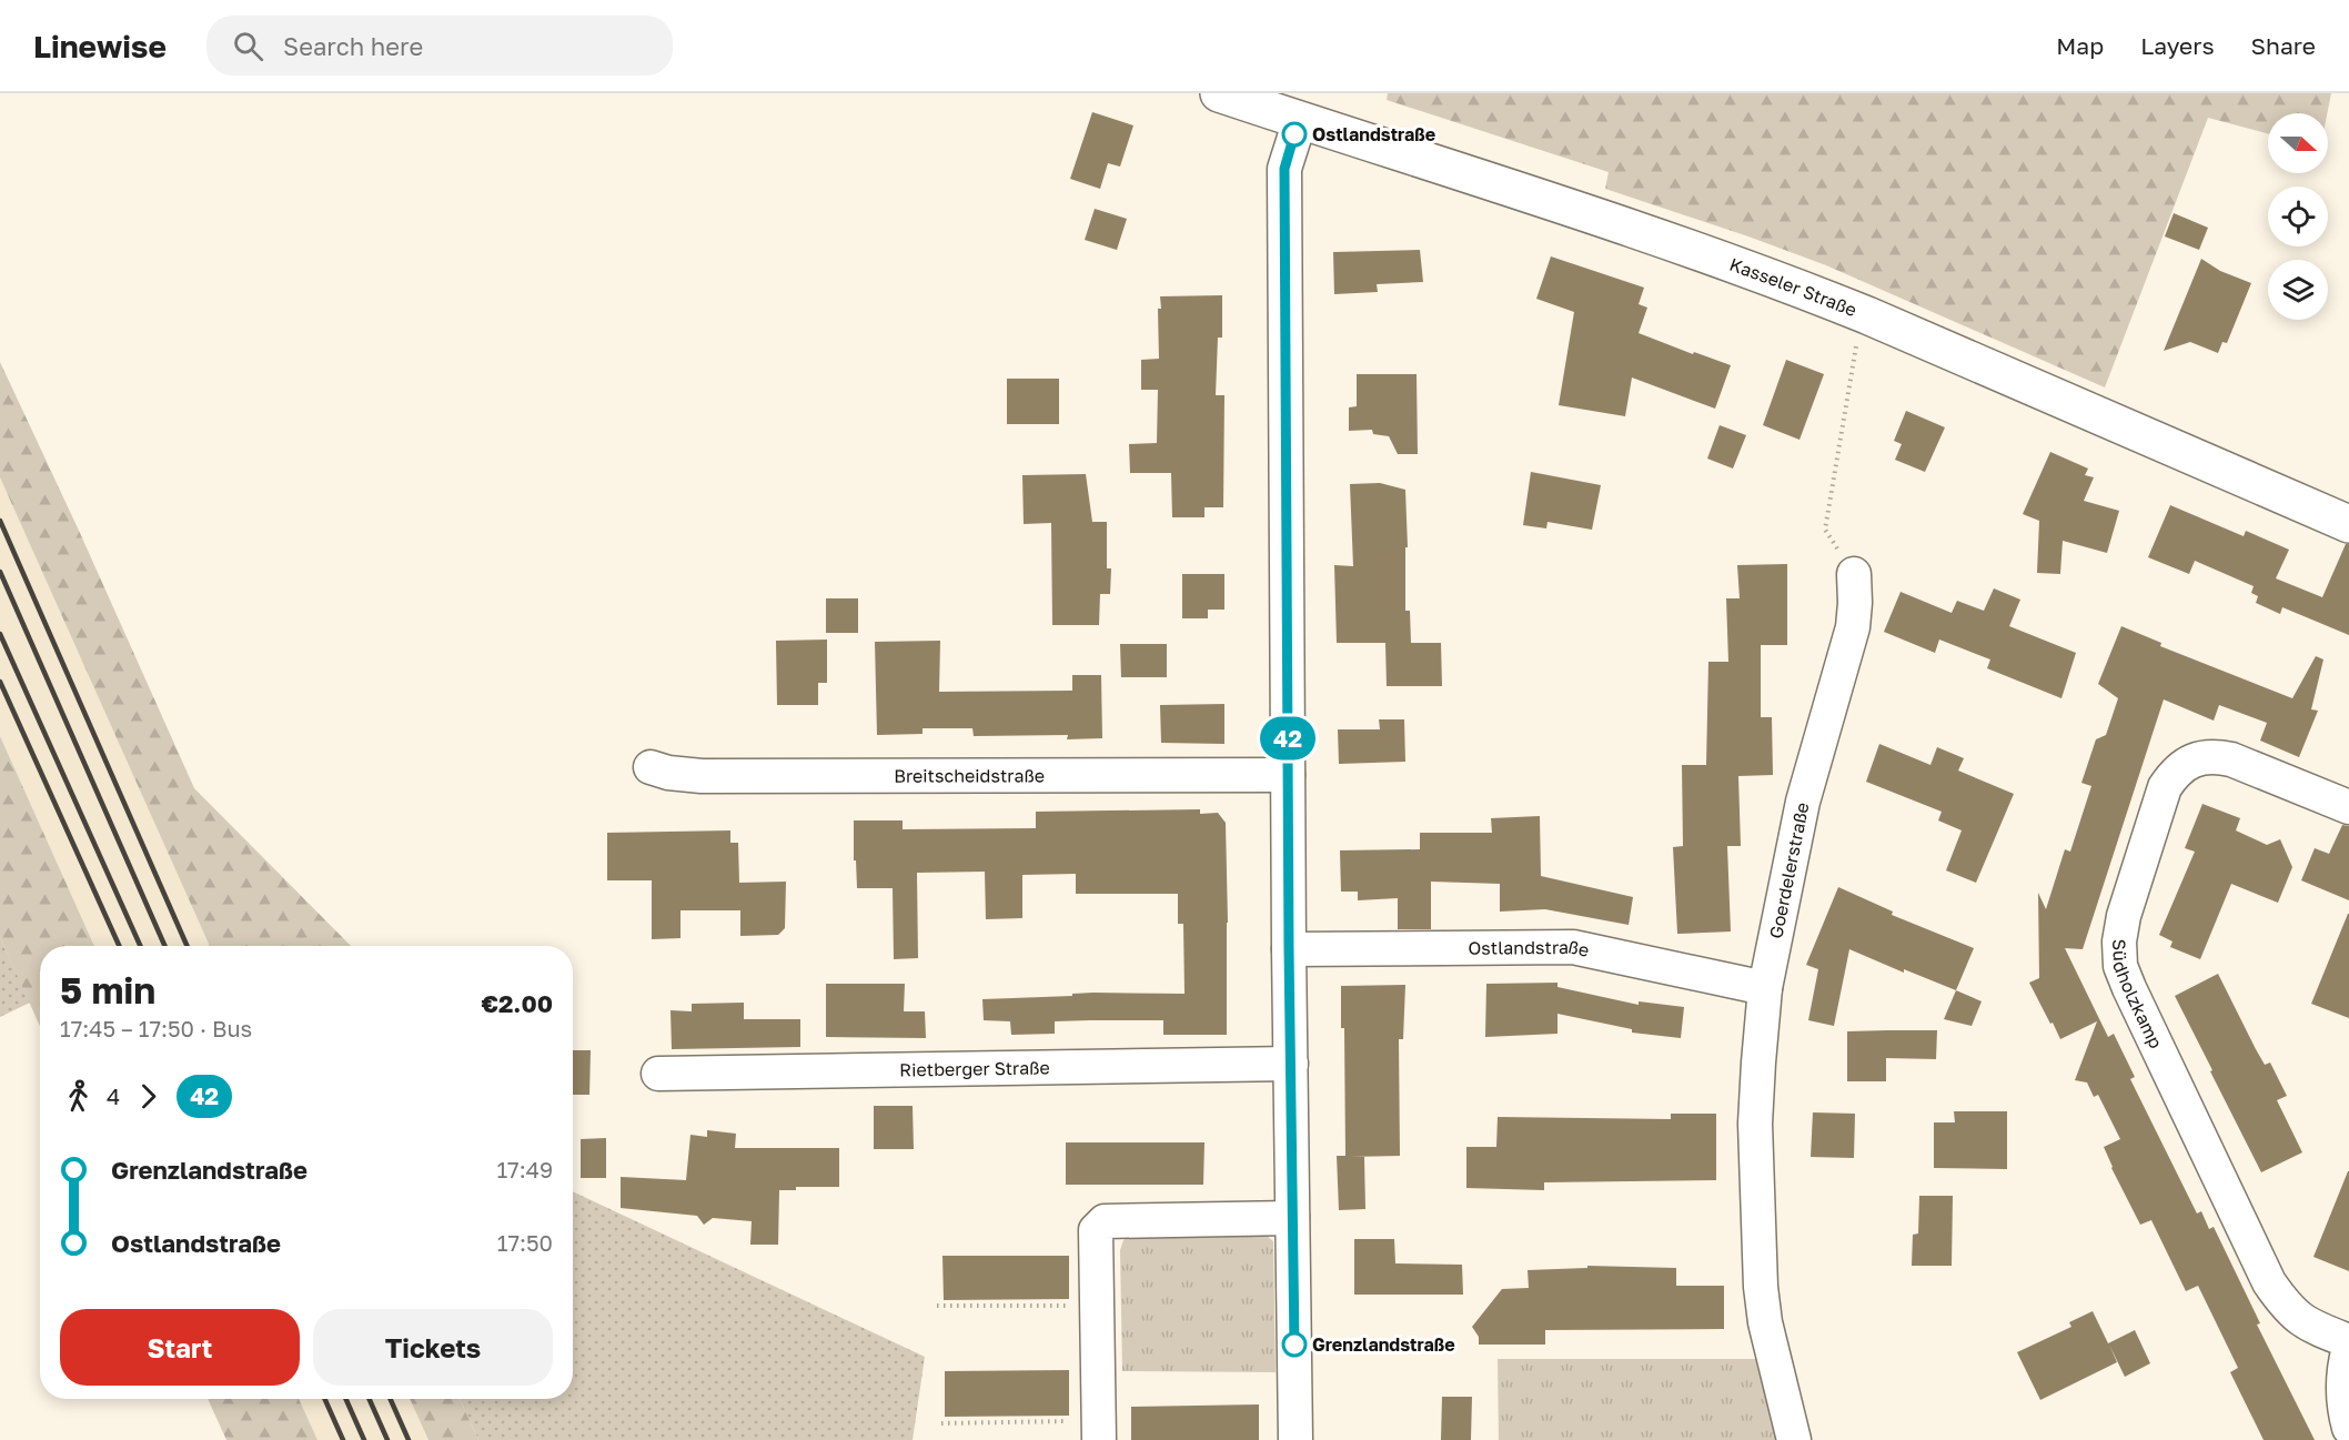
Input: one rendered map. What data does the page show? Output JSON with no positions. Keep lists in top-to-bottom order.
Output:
{
  "streets": {
    "street": [
      "Kasseler Straße",
      "Breitscheidstraße",
      "Goerdelerstraße",
      "Ostlandstraße",
      "Südholzkamp",
      "Rietberger Straße"
    ]
  },
  "crossings": [
    ["Goerdelerstraße", "Ostlandstraße"]
  ],
  "places": ["Ostlandstraße", "Grenzlandstraße"],
  "lines": ["bus line 42"],
  "north": "right",
  "page": {
    "header": "Linewise",
    "search": "Search here",
    "nav": ["Map", "Layers", "Share"],
    "on_map": "42",
    "heading": ["5 min", "17:45 – 17:50 · Bus", "€2.00"],
    "legs": ["4", "42"],
    "list": [
      {
        "name": "Grenzlandstraße",
        "value": "17:49"
      },
      {
        "name": "Ostlandstraße",
        "value": "17:50"
      }
    ],
    "buttons": ["Start", "Tickets"]
  }
}
